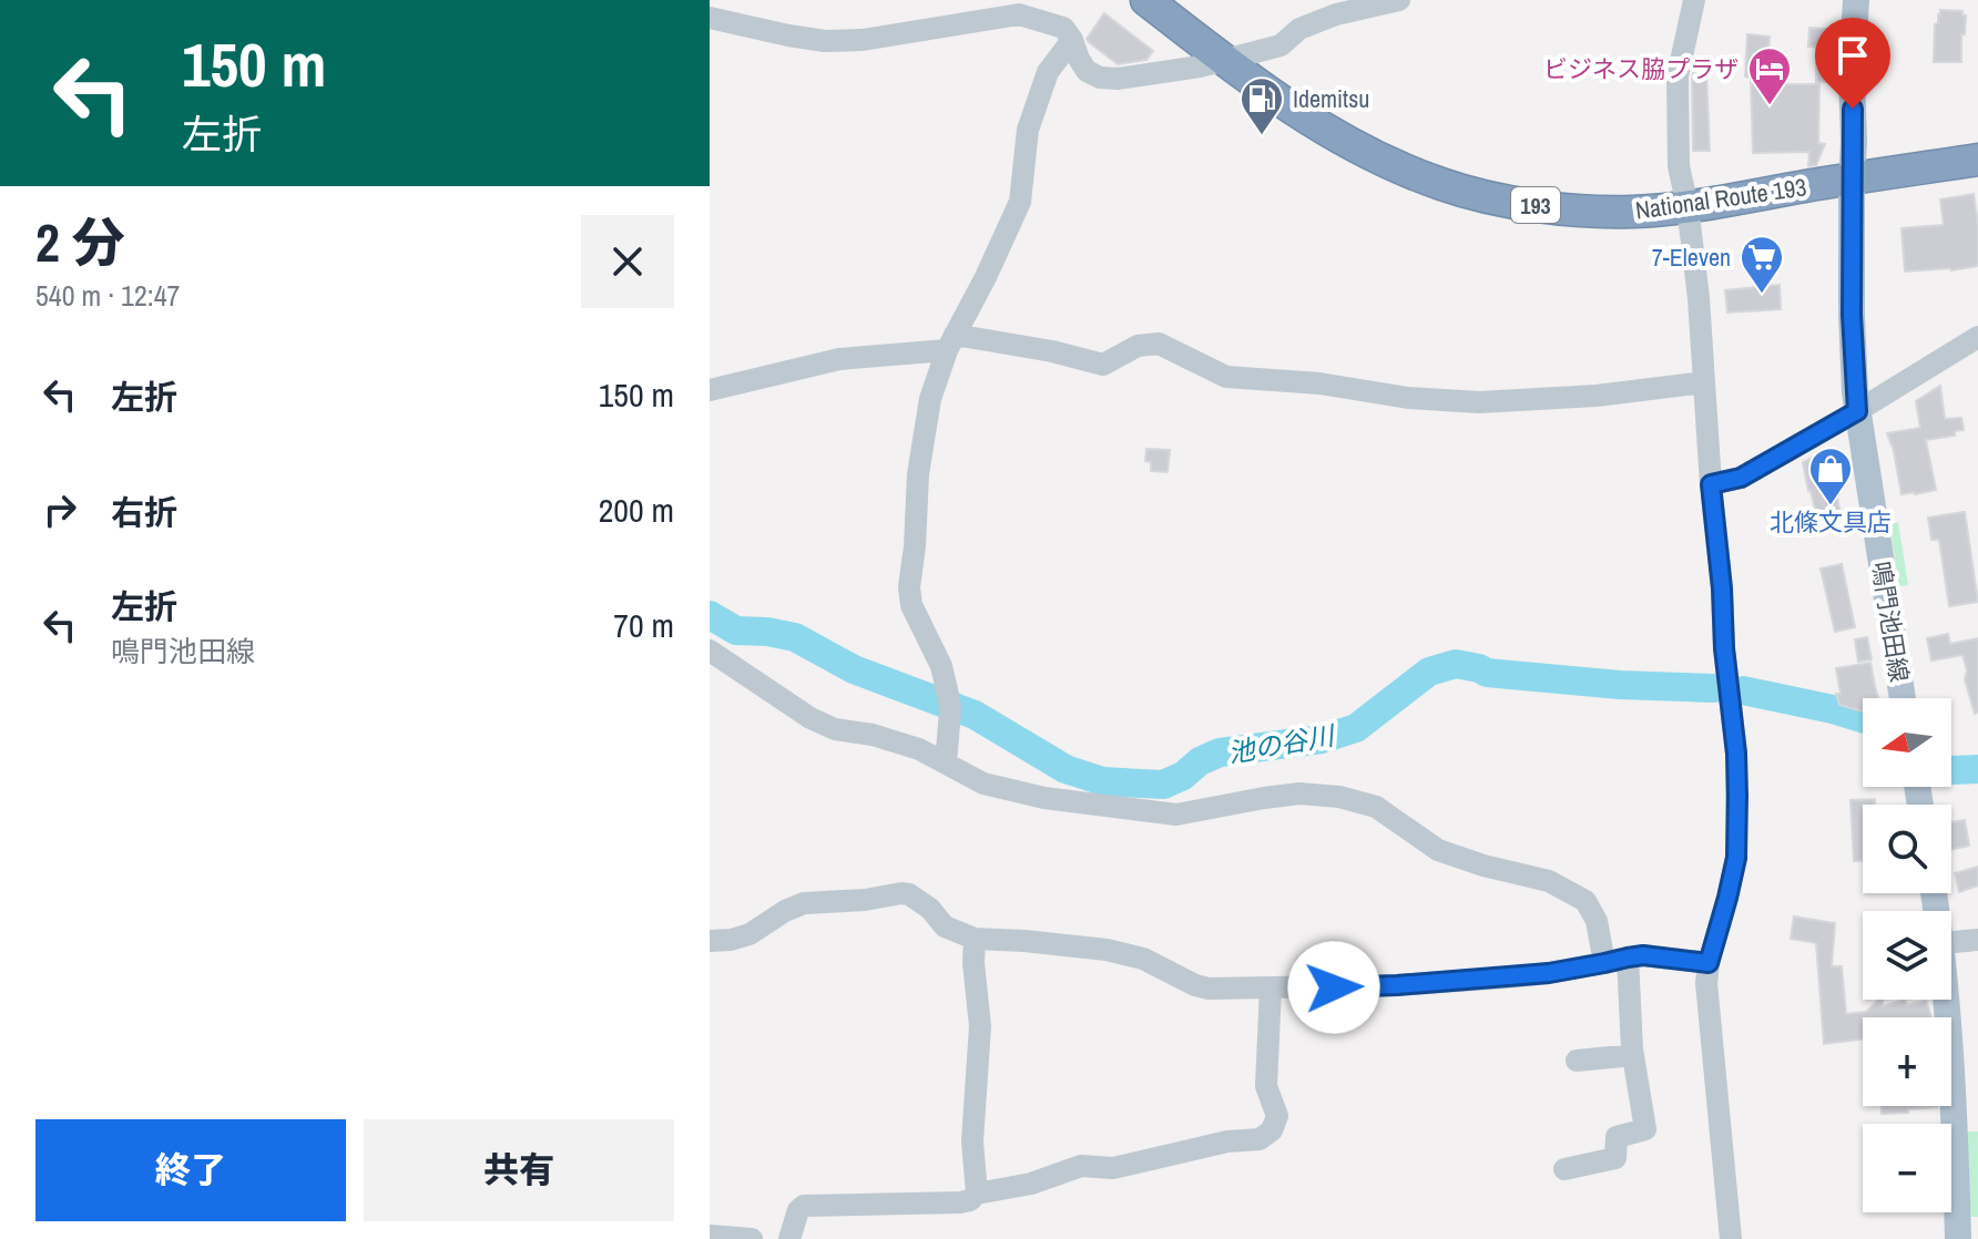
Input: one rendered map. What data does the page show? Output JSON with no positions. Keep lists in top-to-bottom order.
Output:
{
  "streets": {
    "highway": ["National Route 193", "193"],
    "main road": ["鳴門池田線"]
  },
  "crossings": [
    ["National Route 193", "鳴門池田線"]
  ],
  "water": ["池の谷川"],
  "places": {
    "hotel": ["ビジネス脇プラザ"],
    "fuel station": ["Idemitsu"],
    "supermarket": ["7-Eleven"],
    "shop": ["北條文具店"]
  },
  "north": "left",
  "page": {
    "turn": ["150 m", "左折"],
    "heading": ["2 分", "540 m · 12:47"],
    "list": [
      {
        "name": "左折",
        "value": "150 m"
      },
      {
        "name": "右折",
        "value": "200 m"
      },
      {
        "name": "左折",
        "note": "鳴門池田線",
        "value": "70 m"
      }
    ],
    "map_buttons": ["+", "−"],
    "buttons": ["終了", "共有"]
  }
}
